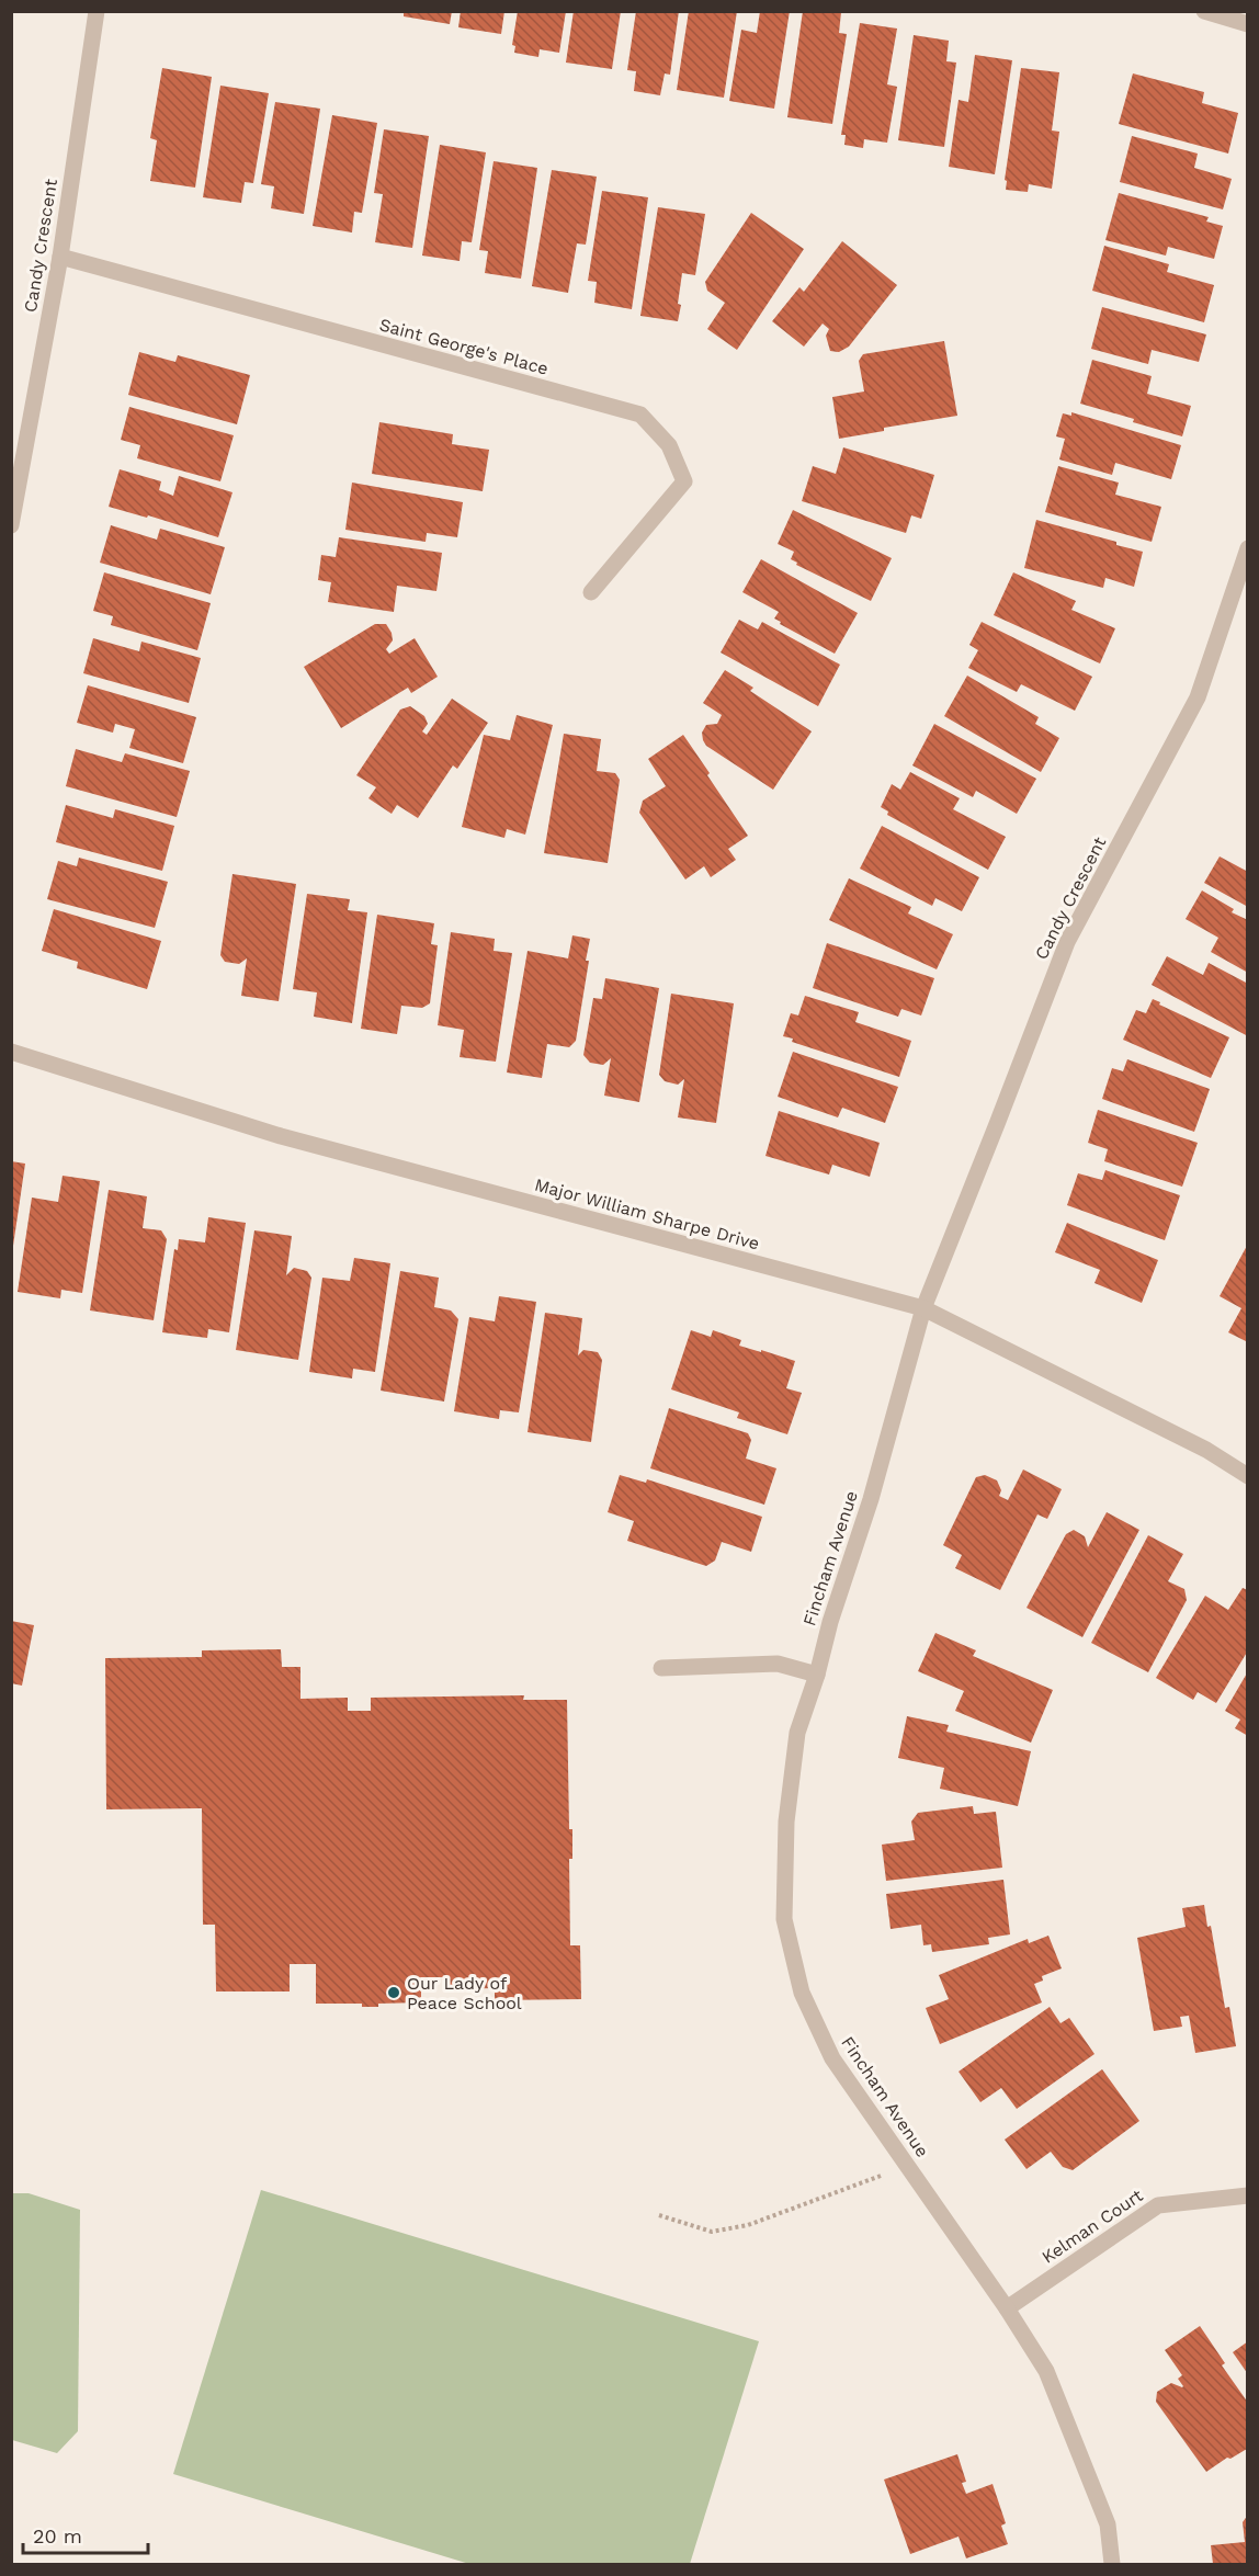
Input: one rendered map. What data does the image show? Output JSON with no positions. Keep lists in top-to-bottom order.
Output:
{
  "streets": {
    "street": [
      "Candy Crescent",
      "Saint George's Place",
      "Major William Sharpe Drive",
      "Fincham Avenue",
      "Kelman Court"
    ]
  },
  "crossings": [
    ["Candy Crescent", "Saint George's Place"],
    ["Candy Crescent", "Major William Sharpe Drive"],
    ["Candy Crescent", "Fincham Avenue"],
    ["Major William Sharpe Drive", "Fincham Avenue"],
    ["Fincham Avenue", "Kelman Court"]
  ],
  "places": ["Our Lady of Peace School"],
  "scale_bar": "20 m"
}
